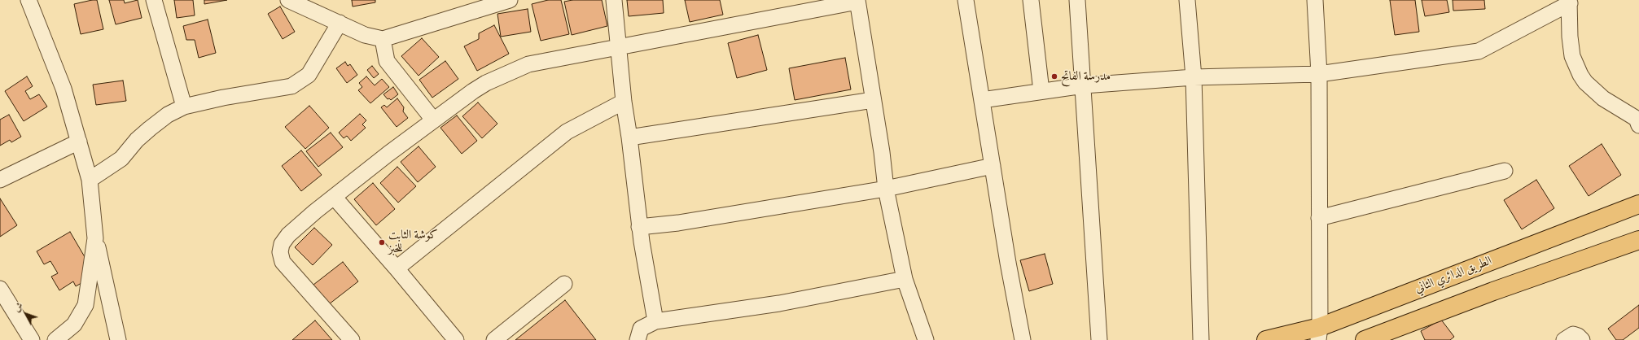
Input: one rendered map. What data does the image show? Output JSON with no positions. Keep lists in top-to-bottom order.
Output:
{
  "streets": {
    "main road": ["الطريق الدائري الثاني"]
  },
  "places": ["مدرسة الفاتح", "كوشة الثابت للخبز"],
  "north": "top left"
}
